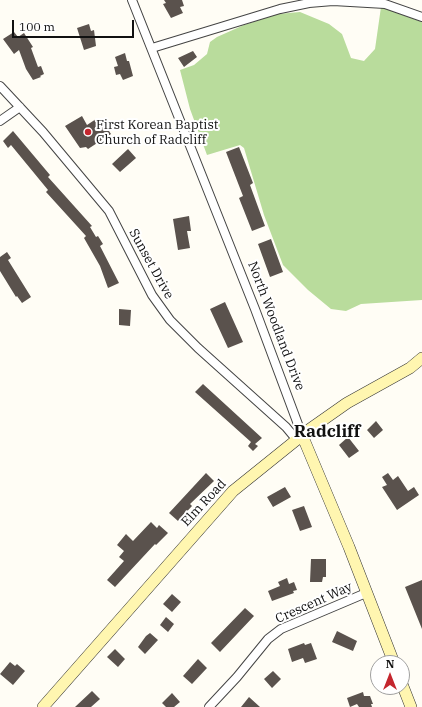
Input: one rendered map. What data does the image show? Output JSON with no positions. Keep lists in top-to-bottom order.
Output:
{
  "streets": {
    "street": [
      "Sunset Drive",
      "North Woodland Drive",
      "Elm Road",
      "Crescent Way"
    ]
  },
  "crossings": [
    ["Sunset Drive", "North Woodland Drive"],
    ["Sunset Drive", "Elm Road"],
    ["North Woodland Drive", "Elm Road"],
    ["North Woodland Drive", "Crescent Way"]
  ],
  "districts": ["Radcliff"],
  "places": ["First Korean Baptist Church of Radcliff"],
  "scale_bar": "100 m",
  "north": "top"
}
